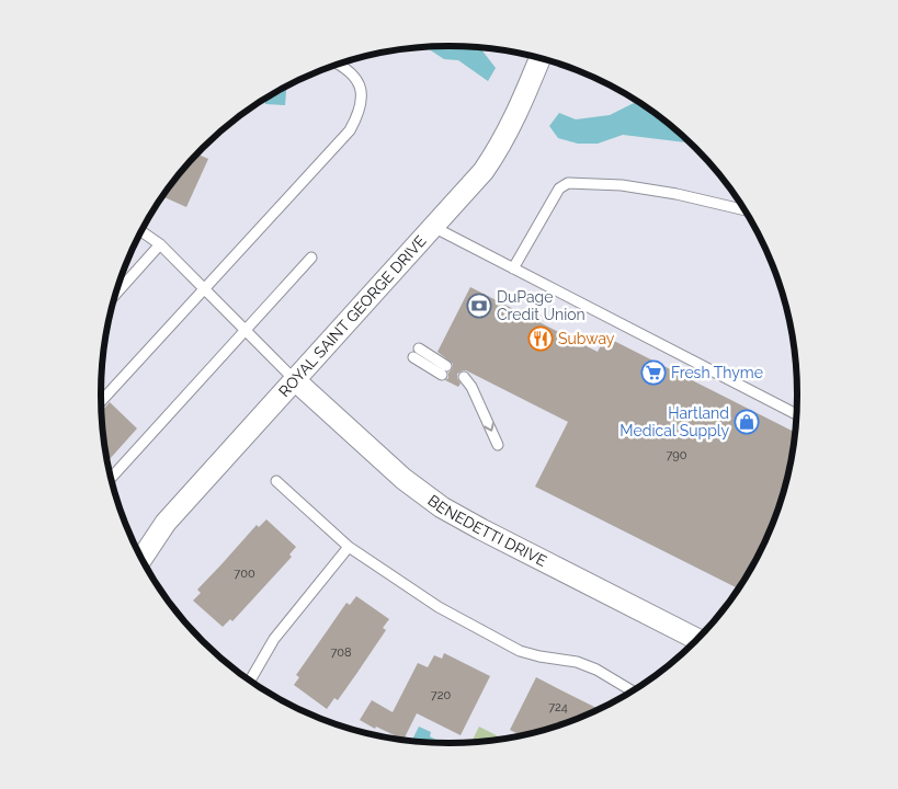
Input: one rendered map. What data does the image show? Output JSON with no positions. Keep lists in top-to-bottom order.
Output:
{
  "streets": {
    "street": ["ROYAL SAINT GEORGE DRIVE", "BENEDETTI DRIVE"]
  },
  "crossings": [
    ["ROYAL SAINT GEORGE DRIVE", "BENEDETTI DRIVE"]
  ],
  "places": {
    "bank": ["DuPage Credit Union"],
    "restaurant": ["Subway"],
    "supermarket": ["Fresh Thyme"],
    "shop": ["Hartland Medical Supply"]
  },
  "house_numbers": [
    "790",
    "700",
    "708",
    "720",
    "724"
  ]
}
